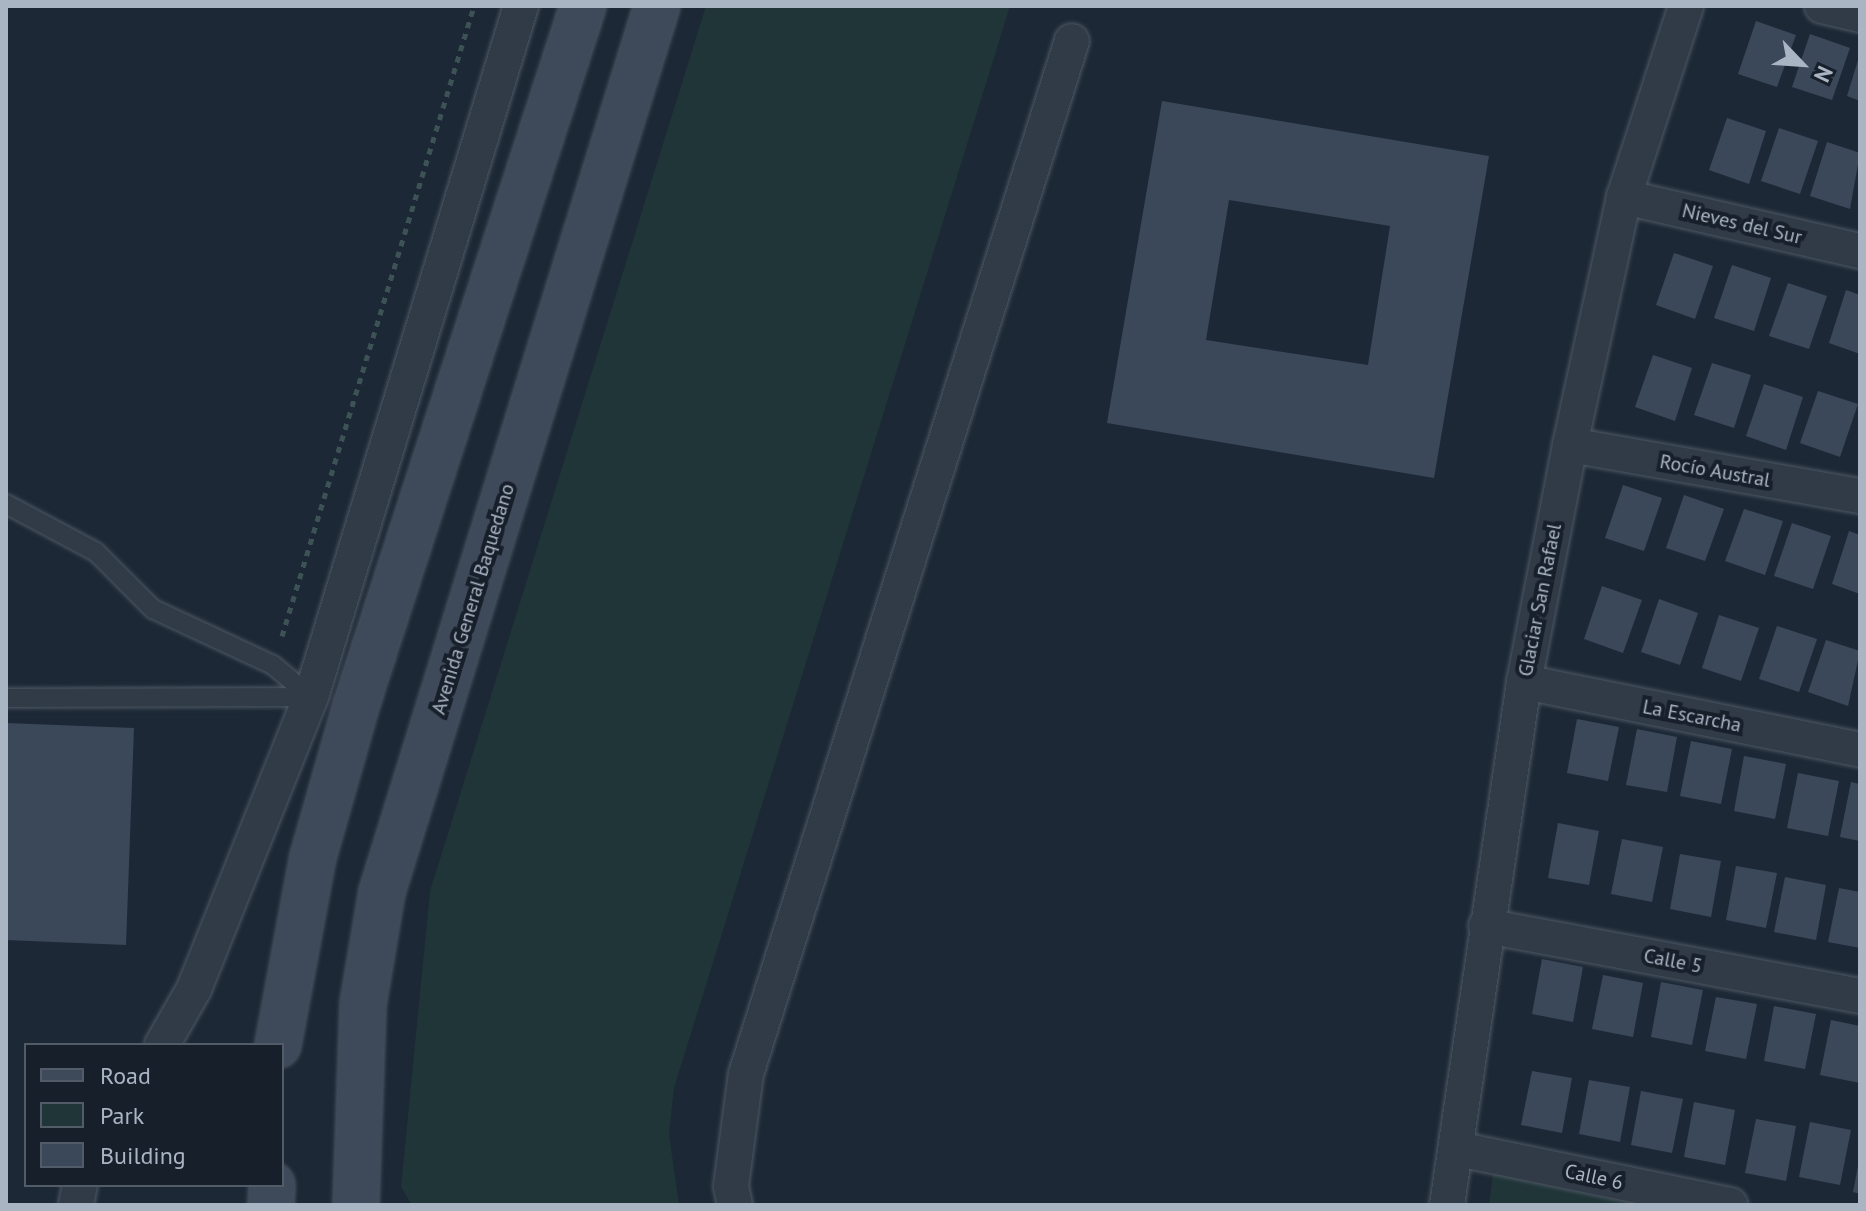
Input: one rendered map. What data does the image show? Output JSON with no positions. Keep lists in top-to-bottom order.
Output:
{
  "streets": {
    "main road": ["Avenida General Baquedano"],
    "street": [
      "Nieves del Sur",
      "Rocío Austral",
      "Glaciar San Rafael",
      "La Escarcha",
      "Calle 5",
      "Calle 6"
    ]
  },
  "crossings": [
    ["Nieves del Sur", "Glaciar San Rafael"],
    ["Rocío Austral", "Glaciar San Rafael"],
    ["Glaciar San Rafael", "La Escarcha"],
    ["Glaciar San Rafael", "Calle 5"],
    ["Glaciar San Rafael", "Calle 6"]
  ],
  "legend": ["Road", "Park", "Building"],
  "north": "bottom right"
}
